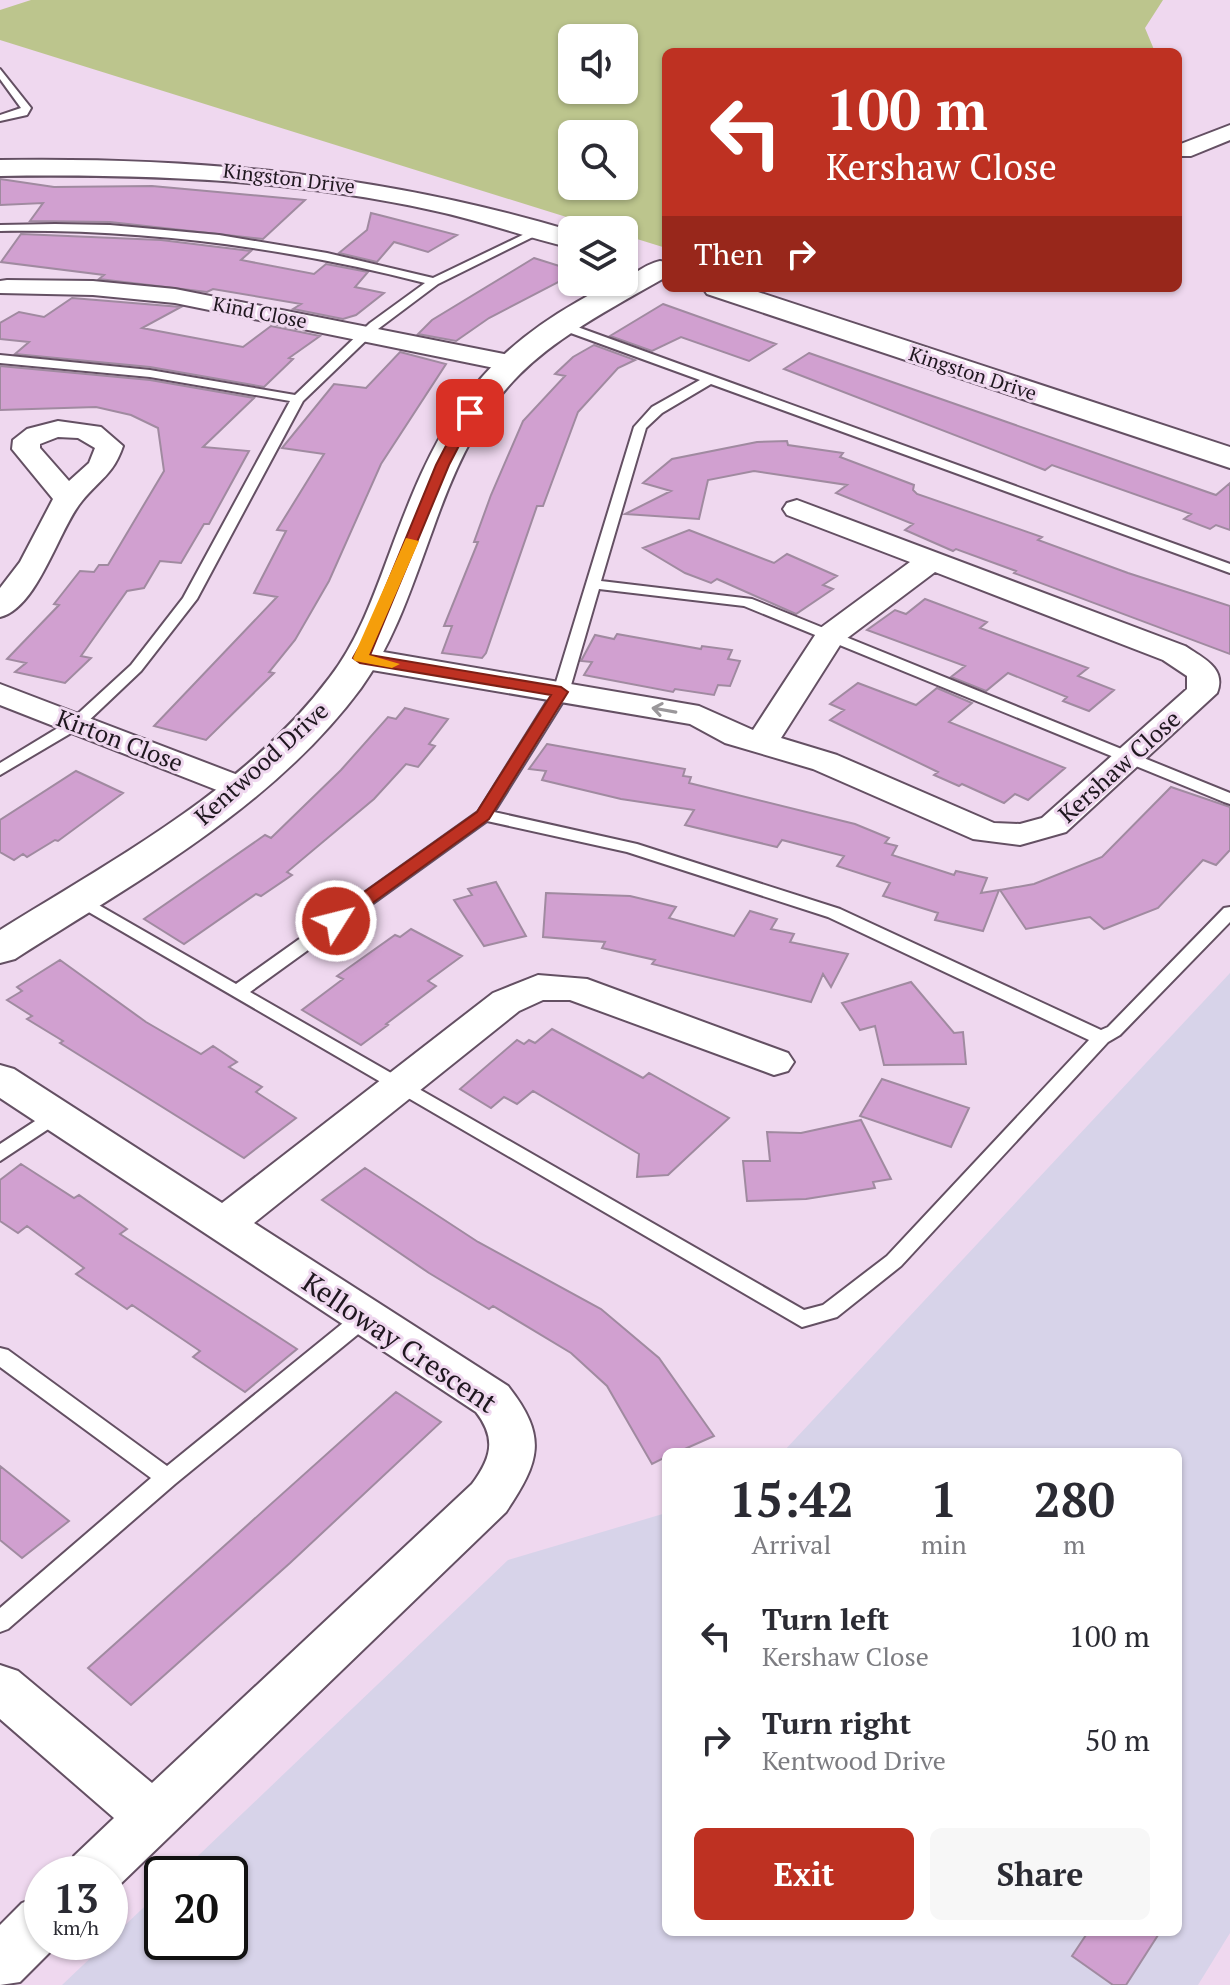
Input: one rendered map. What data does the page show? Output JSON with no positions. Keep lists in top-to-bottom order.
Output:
{
  "streets": {
    "street": [
      "Kingston Drive",
      "Kind Close",
      "Kirton Close",
      "Kentwood Drive",
      "Kershaw Close",
      "Kelloway Crescent"
    ]
  },
  "crossings": [
    ["Kind Close", "Kentwood Drive"],
    ["Kirton Close", "Kentwood Drive"],
    ["Kentwood Drive", "Kershaw Close"]
  ],
  "page": {
    "turn": ["100 m", "Kershaw Close"],
    "then": "Then",
    "eta": [
      "15:42",
      "Arrival",
      "1",
      "min",
      "280",
      "m"
    ],
    "list": [
      {
        "name": "Turn left",
        "note": "Kershaw Close",
        "value": "100 m"
      },
      {
        "name": "Turn right",
        "note": "Kentwood Drive",
        "value": "50 m"
      }
    ],
    "buttons": ["Exit", "Share"],
    "speed": "13 km/h",
    "limit": "20"
  }
}
